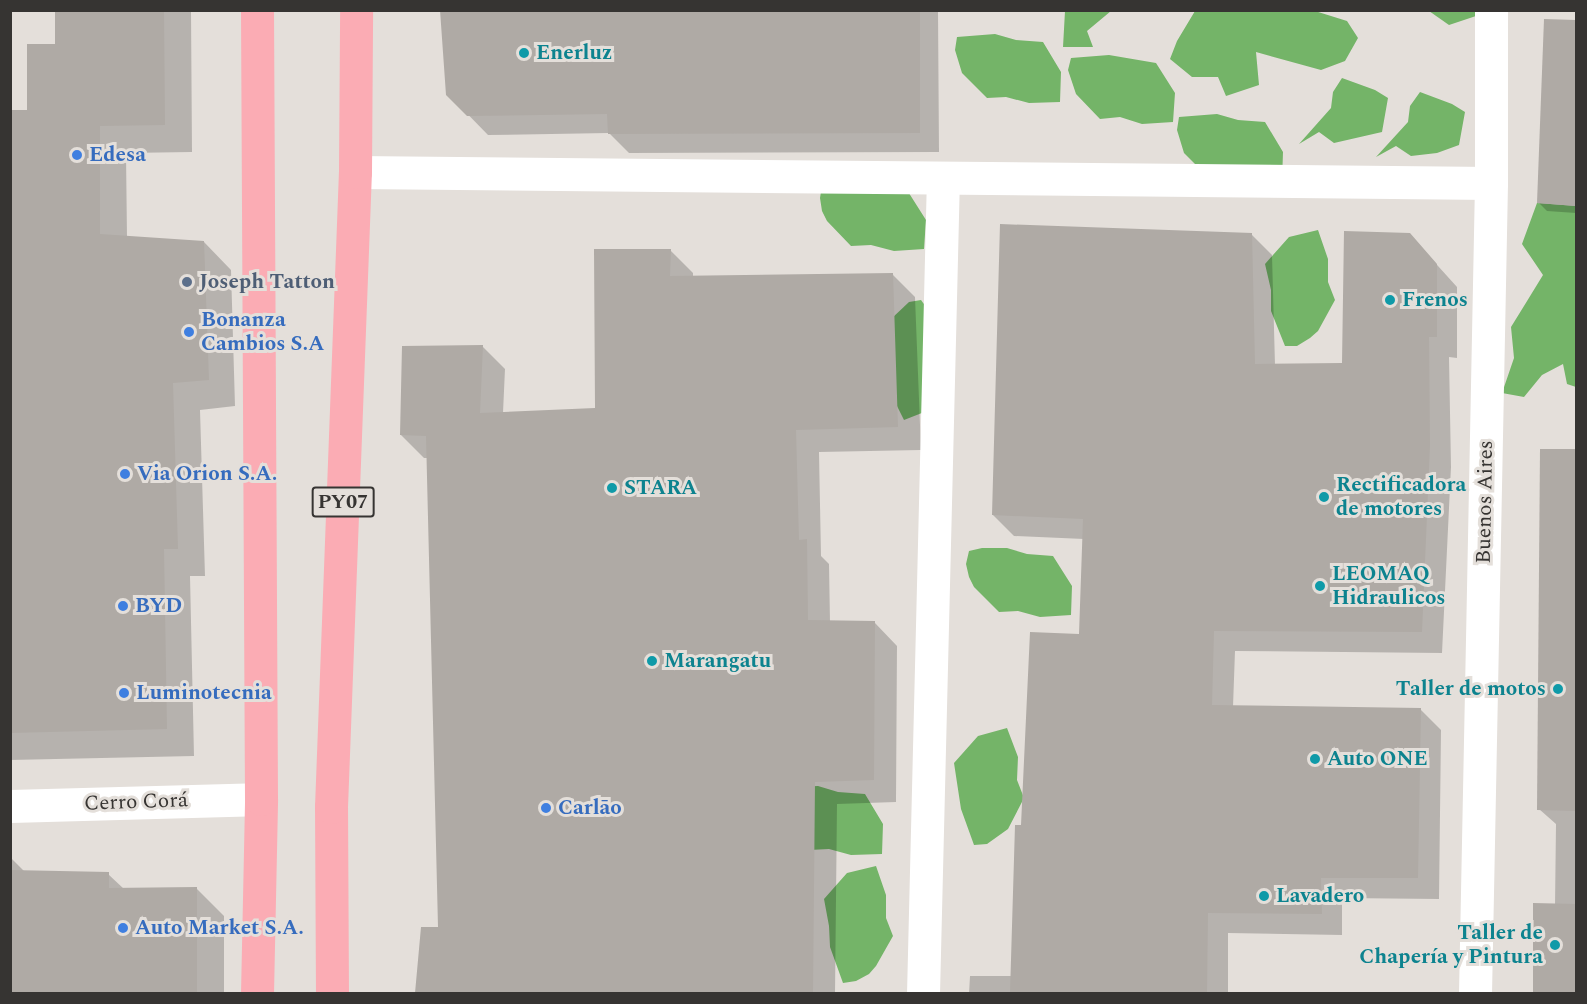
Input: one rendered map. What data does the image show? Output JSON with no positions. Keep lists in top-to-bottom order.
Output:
{
  "streets": {
    "highway": ["PY07"],
    "street": ["Buenos Aires", "Cerro Corá"]
  },
  "places": [
    "Enerluz",
    "Edesa",
    "Joseph Tatton",
    "Frenos",
    "Bonanza Cambios S.A",
    "Via Orion S.A.",
    "STARA",
    "Rectificadora de motores",
    "LEOMAQ Hidraulicos",
    "BYD",
    "Marangatu",
    "Taller de motos",
    "Luminotecnia",
    "Auto ONE",
    "Carlāo",
    "Lavadero",
    "Auto Market S.A.",
    "Taller de Chapería y Pintura"
  ]
}
